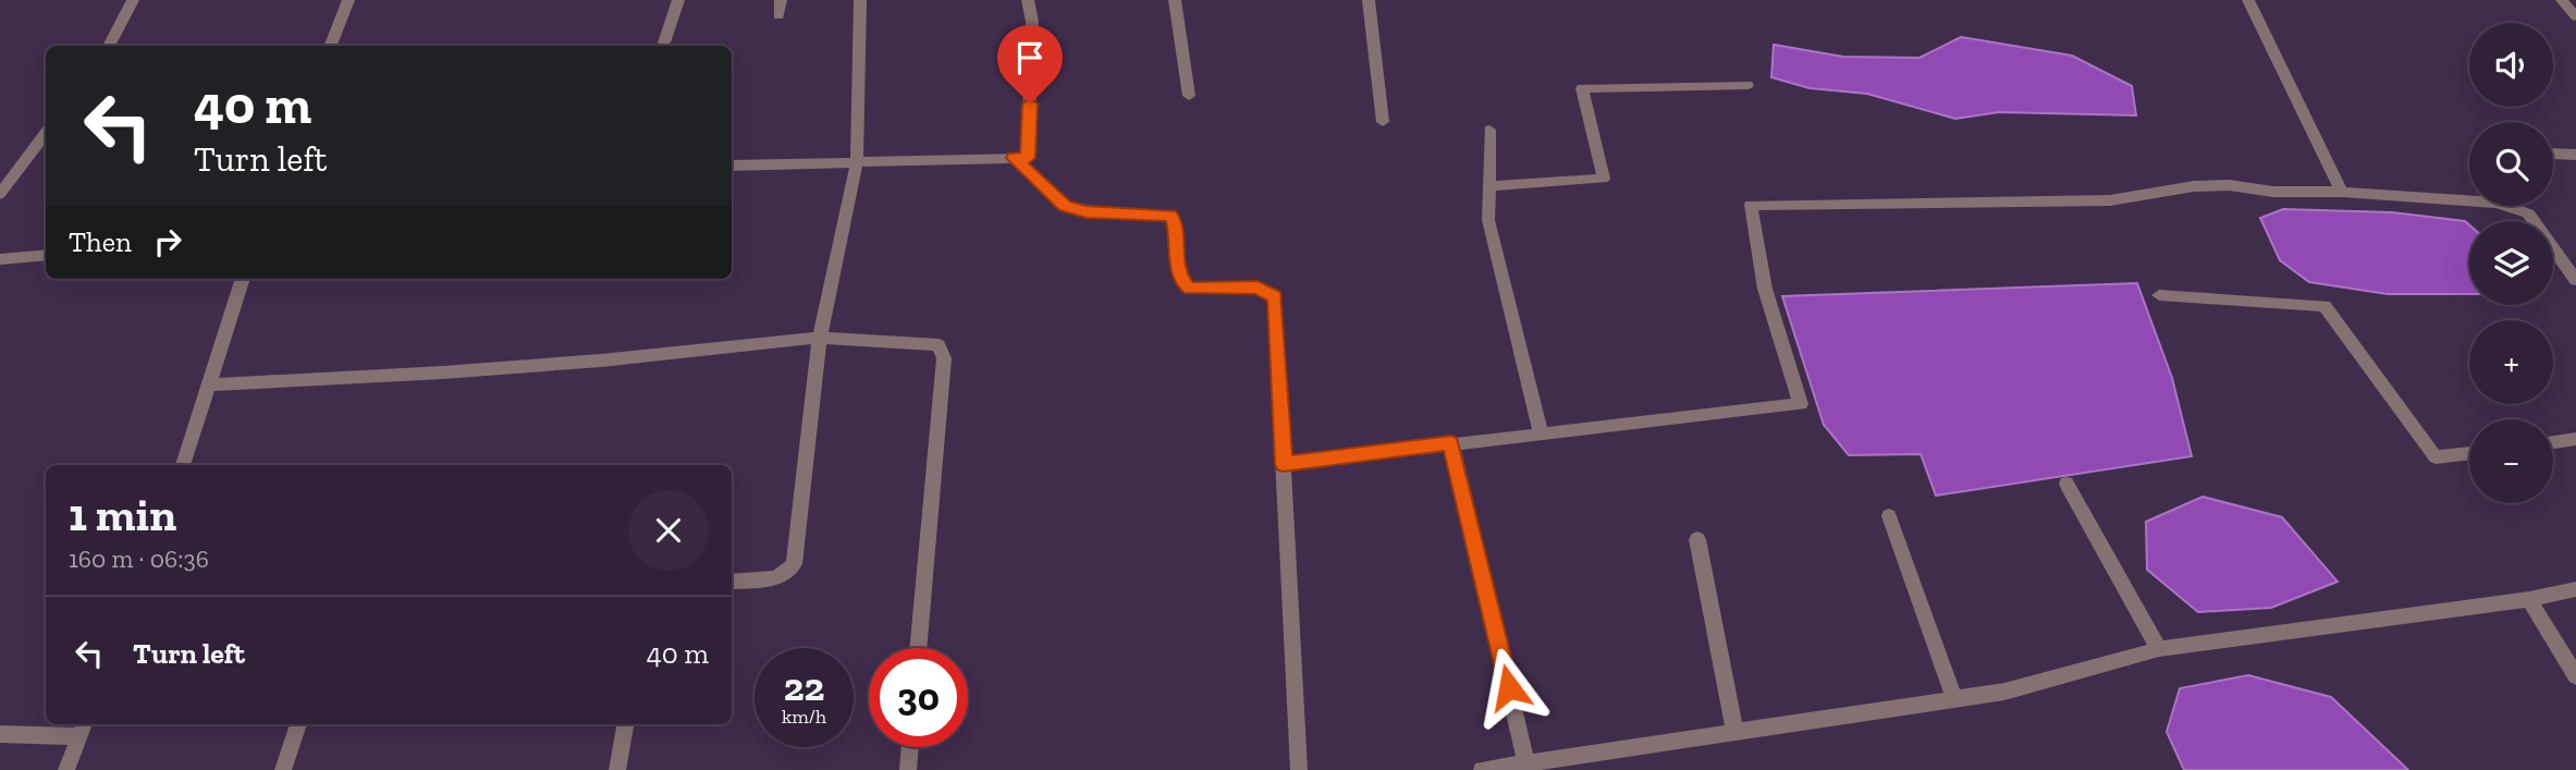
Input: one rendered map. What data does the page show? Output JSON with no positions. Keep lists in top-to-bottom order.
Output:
{
  "page": {
    "map_buttons": ["+", "−"],
    "turn": ["40 m", "Turn left"],
    "then": "Then",
    "heading": ["1 min", "160 m · 06:36"],
    "list": [
      {
        "name": "Turn left",
        "value": "40 m"
      }
    ],
    "speed": "22 km/h",
    "limit": "30"
  }
}
